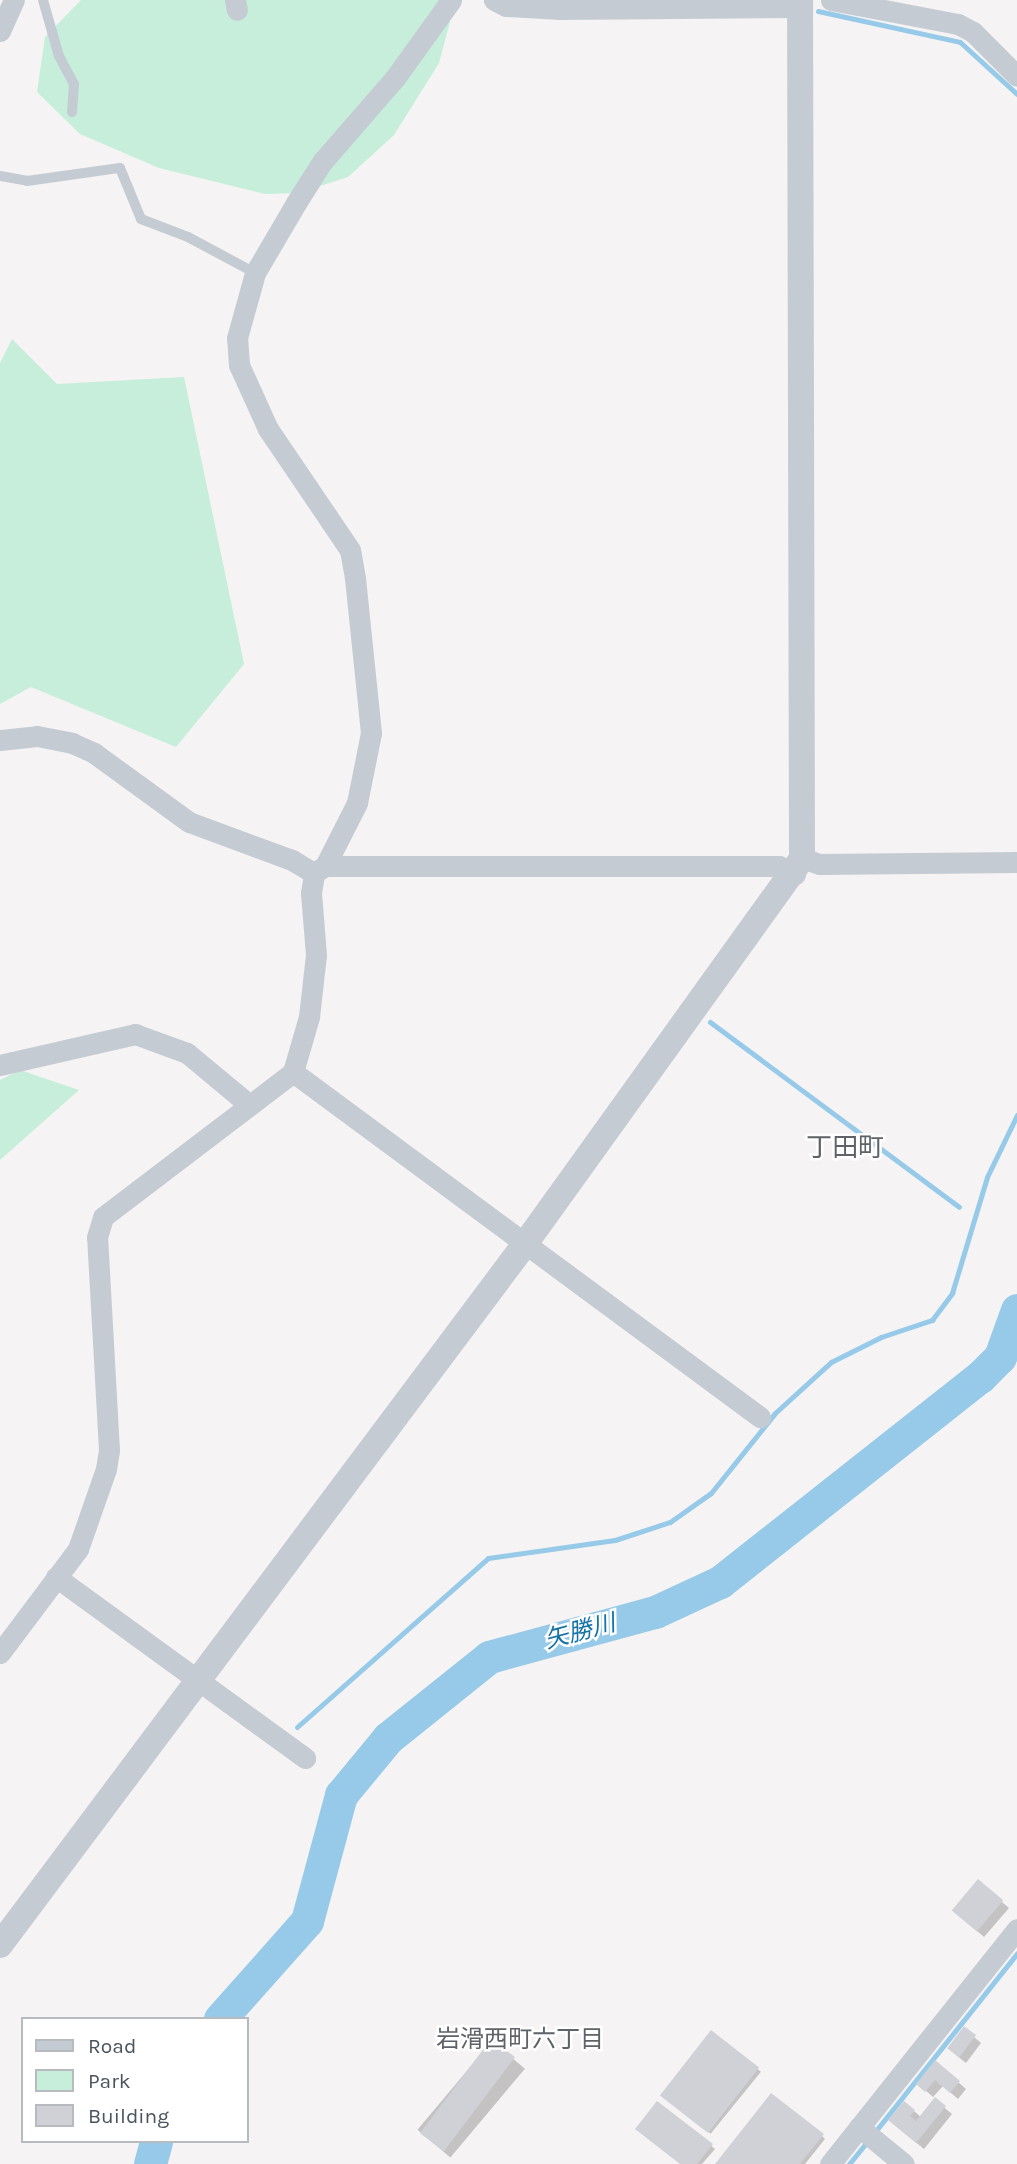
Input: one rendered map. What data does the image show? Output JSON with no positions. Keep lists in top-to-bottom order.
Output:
{
  "districts": ["丁田町", "岩滑西町六丁目"],
  "water": ["矢勝川"],
  "legend": ["Road", "Park", "Building"]
}
